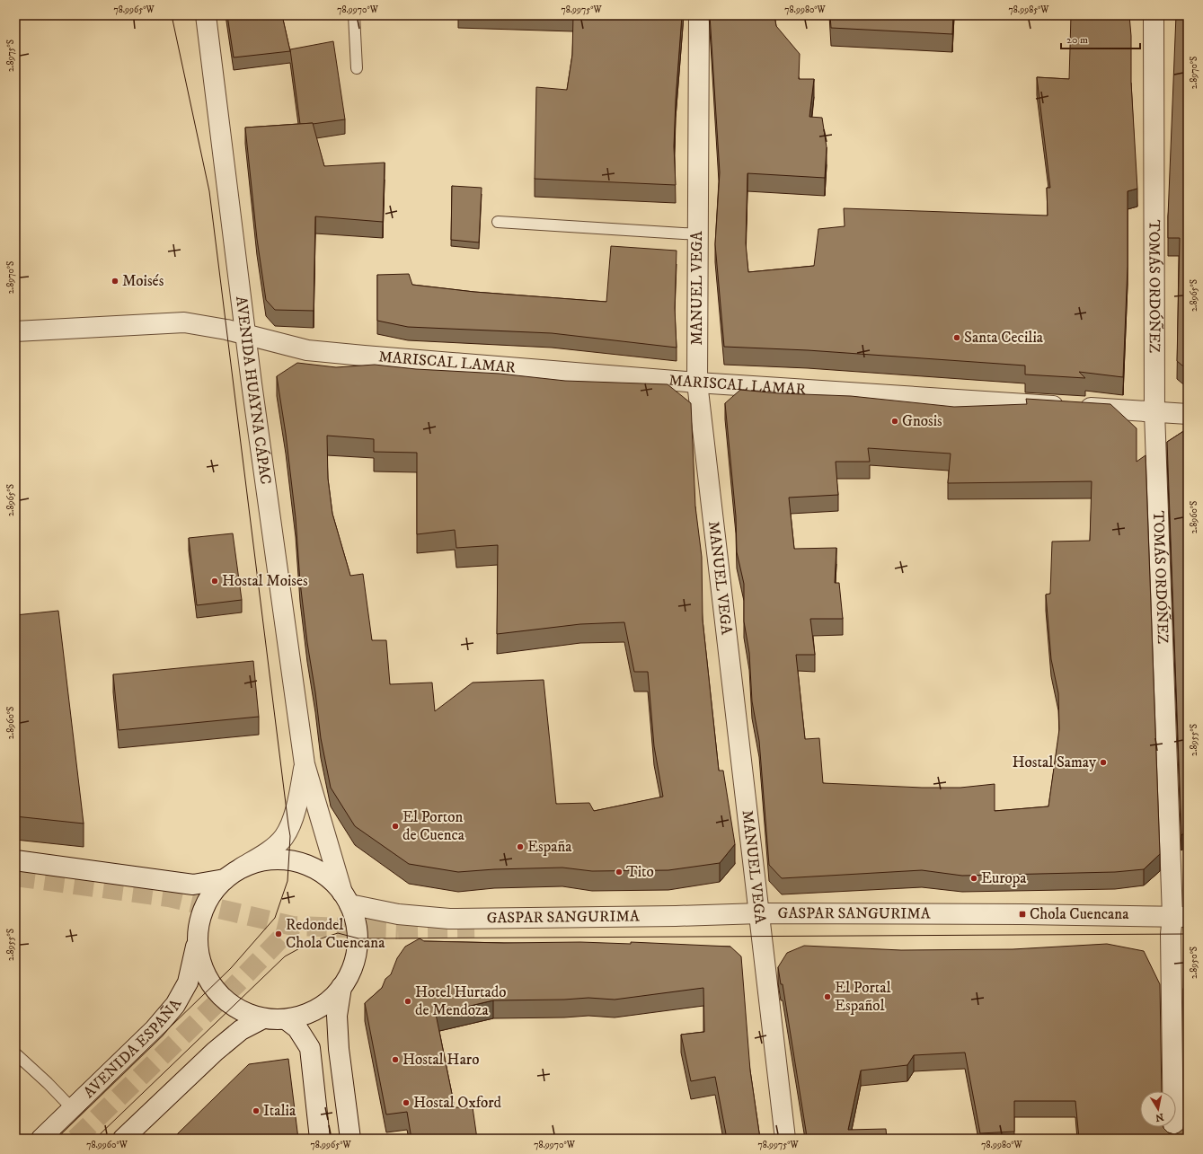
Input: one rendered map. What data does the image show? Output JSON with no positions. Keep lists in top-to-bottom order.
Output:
{
  "streets": {
    "street": [
      "TOMÁS ORDÓÑEZ",
      "MANUEL VEGA",
      "MARISCAL LAMAR",
      "AVENIDA HUAYNA CÁPAC",
      "GASPAR SANGURIMA",
      "AVENIDA ESPAÑA"
    ]
  },
  "crossings": [
    ["TOMÁS ORDÓÑEZ", "MARISCAL LAMAR"],
    ["TOMÁS ORDÓÑEZ", "GASPAR SANGURIMA"],
    ["MANUEL VEGA", "MARISCAL LAMAR"],
    ["MANUEL VEGA", "GASPAR SANGURIMA"],
    ["MARISCAL LAMAR", "AVENIDA HUAYNA CÁPAC"]
  ],
  "places": {
    "other": [
      "Moisés",
      "Santa Cecilia",
      "Gnosis",
      "Hostal Moises",
      "Hostal Samay",
      "El Porton de Cuenca",
      "España",
      "Tito",
      "Europa",
      "Redondel Chola Cuencana",
      "El Portal Español",
      "Hotel Hurtado de Mendoza",
      "Hostal Haro",
      "Hostal Oxford",
      "Italia"
    ],
    "transit": ["Chola Cuencana"]
  },
  "scale_bar": "20 m",
  "north": "bottom",
  "coordinates": [
    "78.9965°W",
    "78.9970°W",
    "78.9975°W",
    "78.9980°W",
    "78.9985°W",
    "2.8975°S",
    "2.8970°S",
    "2.8965°S",
    "2.8960°S",
    "2.8955°S",
    "2.8950°S",
    "78.9960°W"
  ]
}
